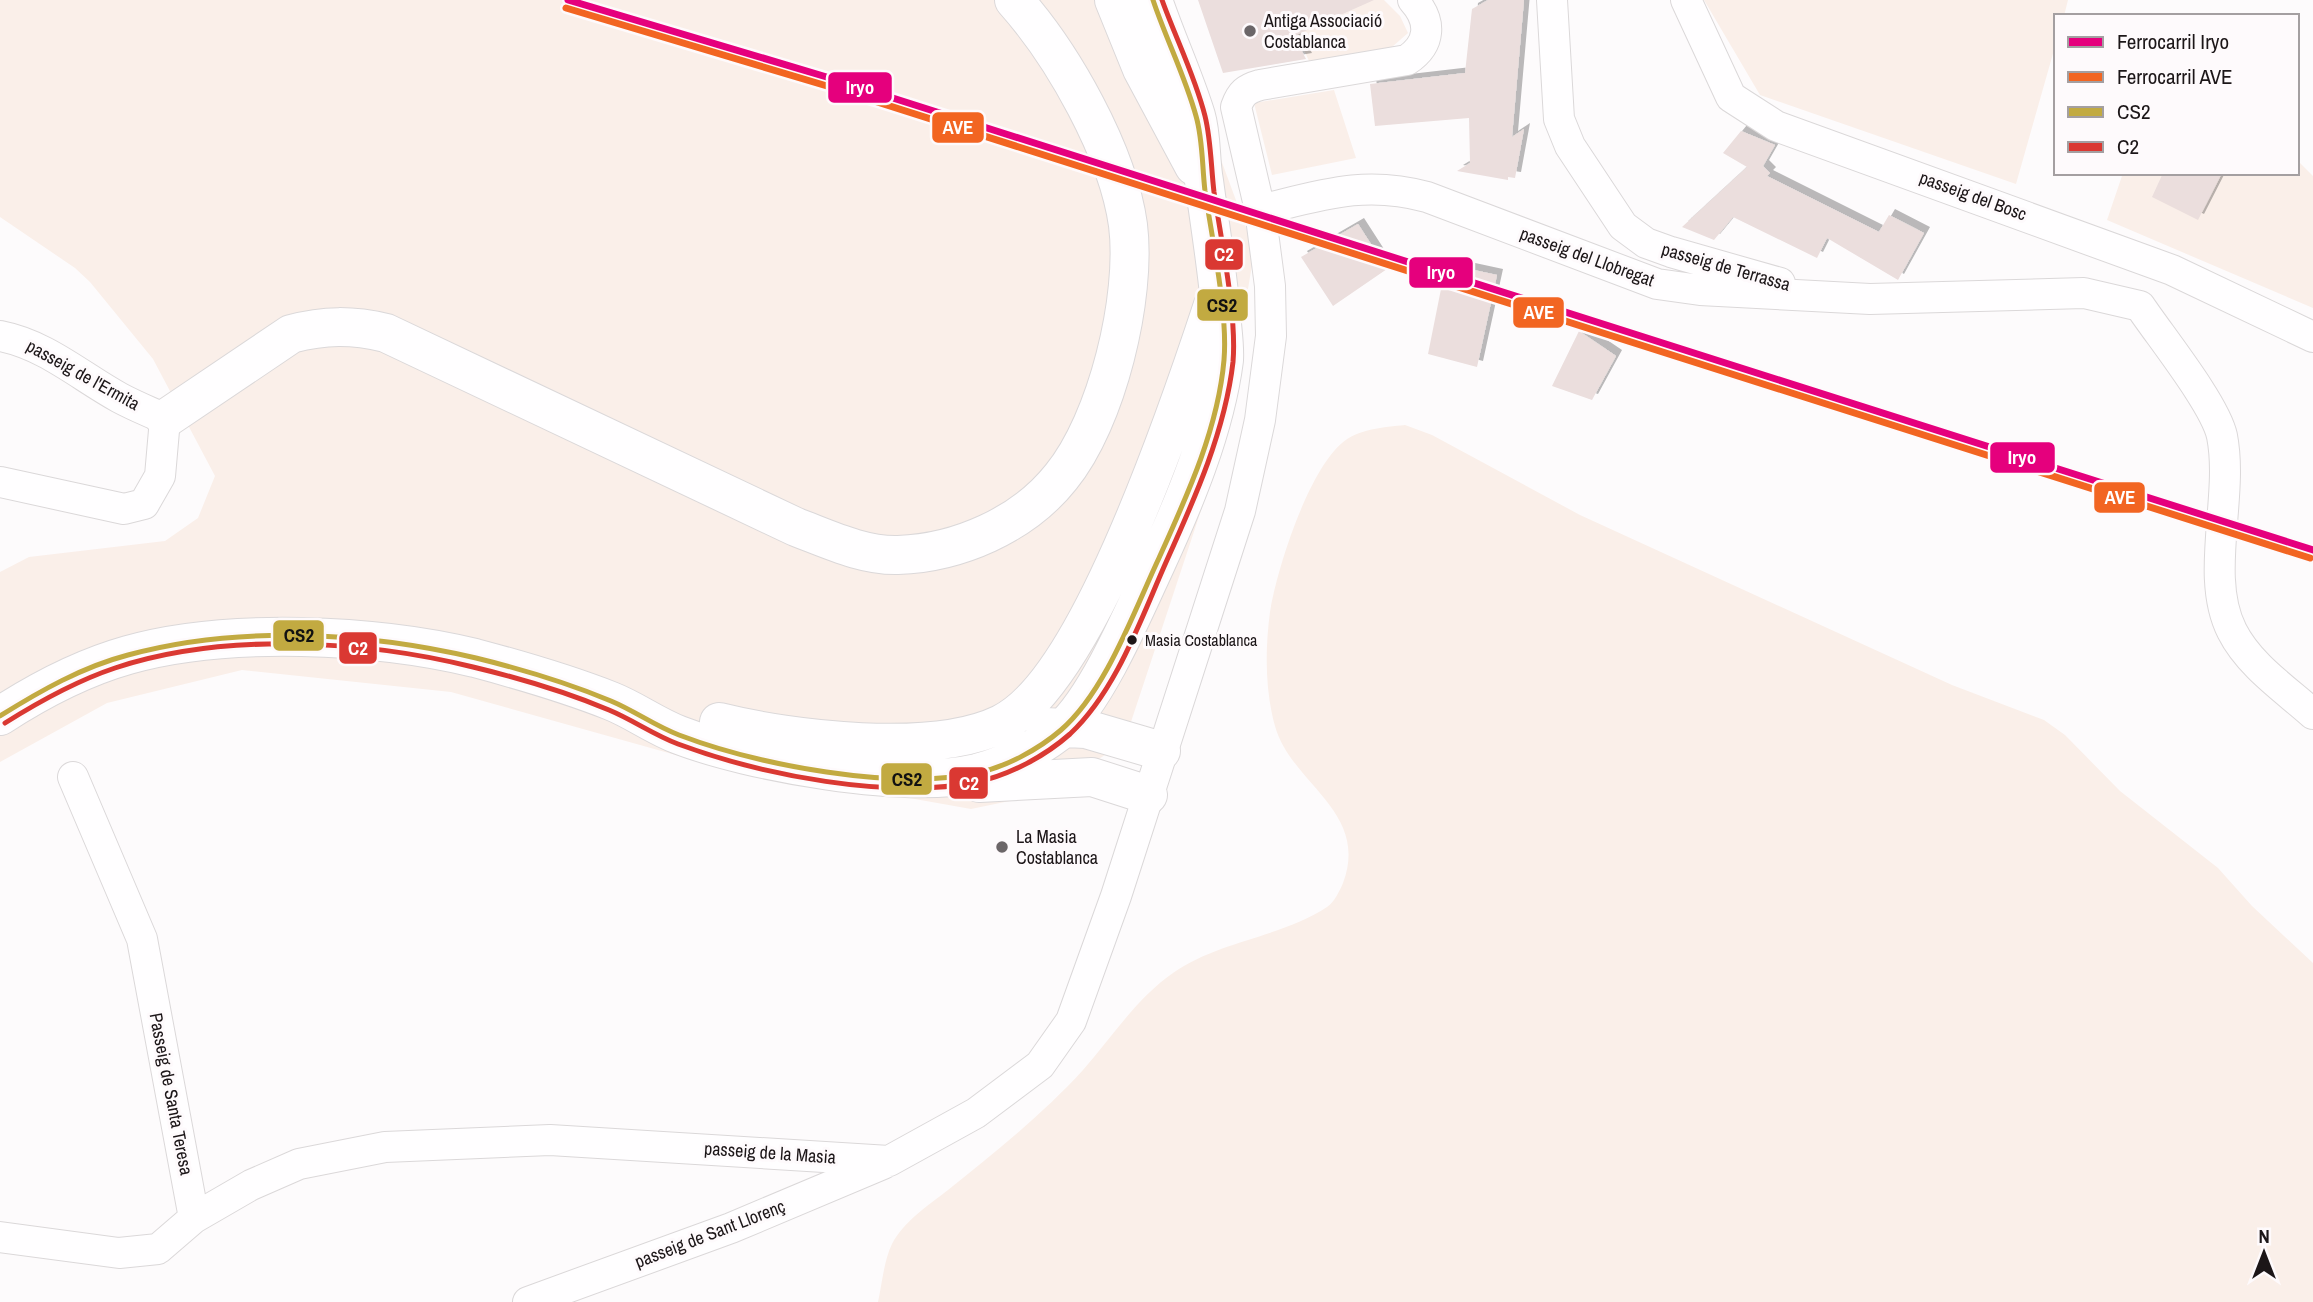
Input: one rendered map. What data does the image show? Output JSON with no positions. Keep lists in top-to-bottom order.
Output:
{
  "streets": {
    "street": [
      "passeig del Bosc",
      "passeig del Llobregat",
      "passeig de Terrassa",
      "passeig de l'Ermita",
      "Passeig de Santa Teresa",
      "passeig de la Masia",
      "passeig de Sant Llorenç"
    ]
  },
  "crossings": [
    ["passeig del Llobregat", "passeig de Terrassa"],
    ["Passeig de Santa Teresa", "passeig de la Masia"],
    ["passeig de la Masia", "passeig de Sant Llorenç"]
  ],
  "places": ["Antiga Associació Costablanca", "Masia Costablanca", "La Masia Costablanca"],
  "lines": [
    "rail line Iryo",
    "transit line CS2",
    "transit line C2",
    "rail line AVE"
  ],
  "legend": [
    "Ferrocarril Iryo",
    "Ferrocarril AVE",
    "CS2",
    "C2"
  ],
  "north": "top"
}
